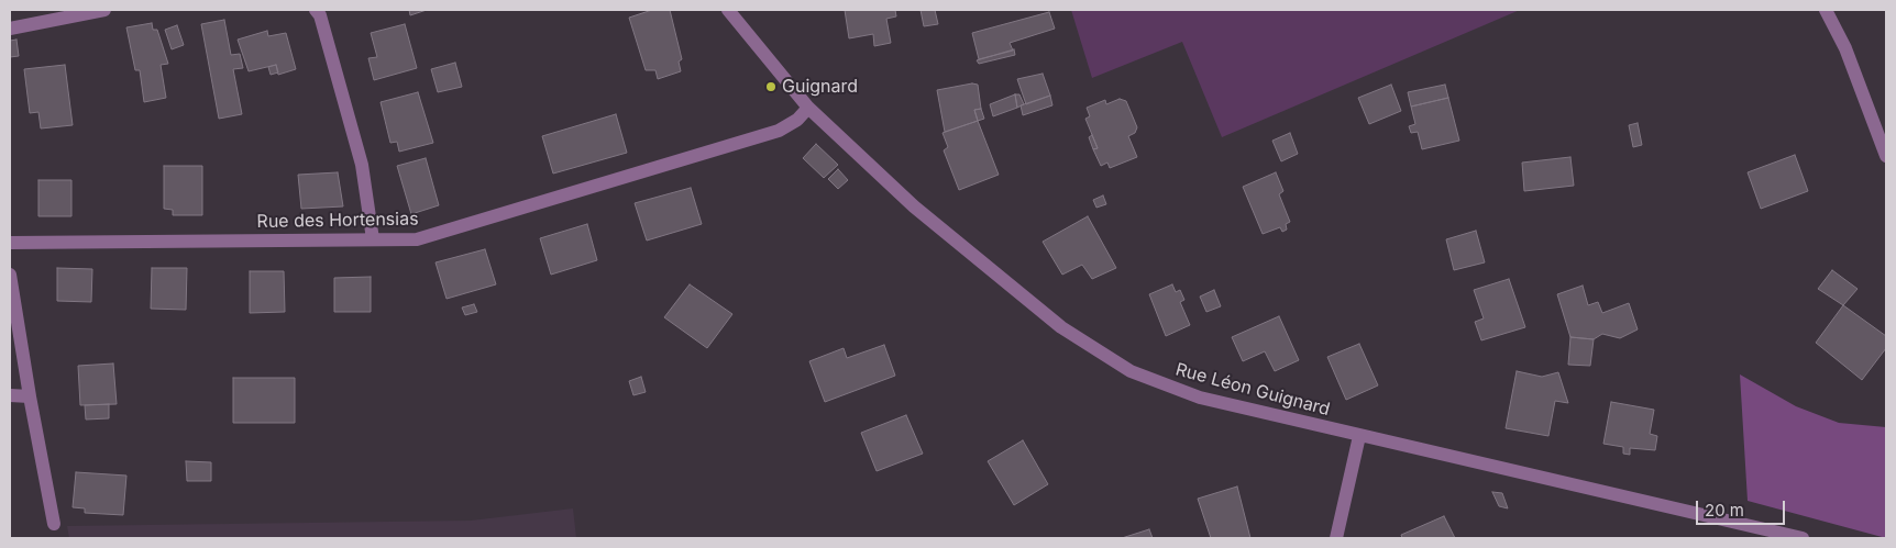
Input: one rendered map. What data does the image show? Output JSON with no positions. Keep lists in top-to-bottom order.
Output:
{
  "streets": {
    "street": ["Rue des Hortensias", "Rue Léon Guignard"]
  },
  "crossings": [
    ["Rue des Hortensias", "Rue Léon Guignard"]
  ],
  "places": ["Guignard"],
  "scale_bar": "20 m"
}
